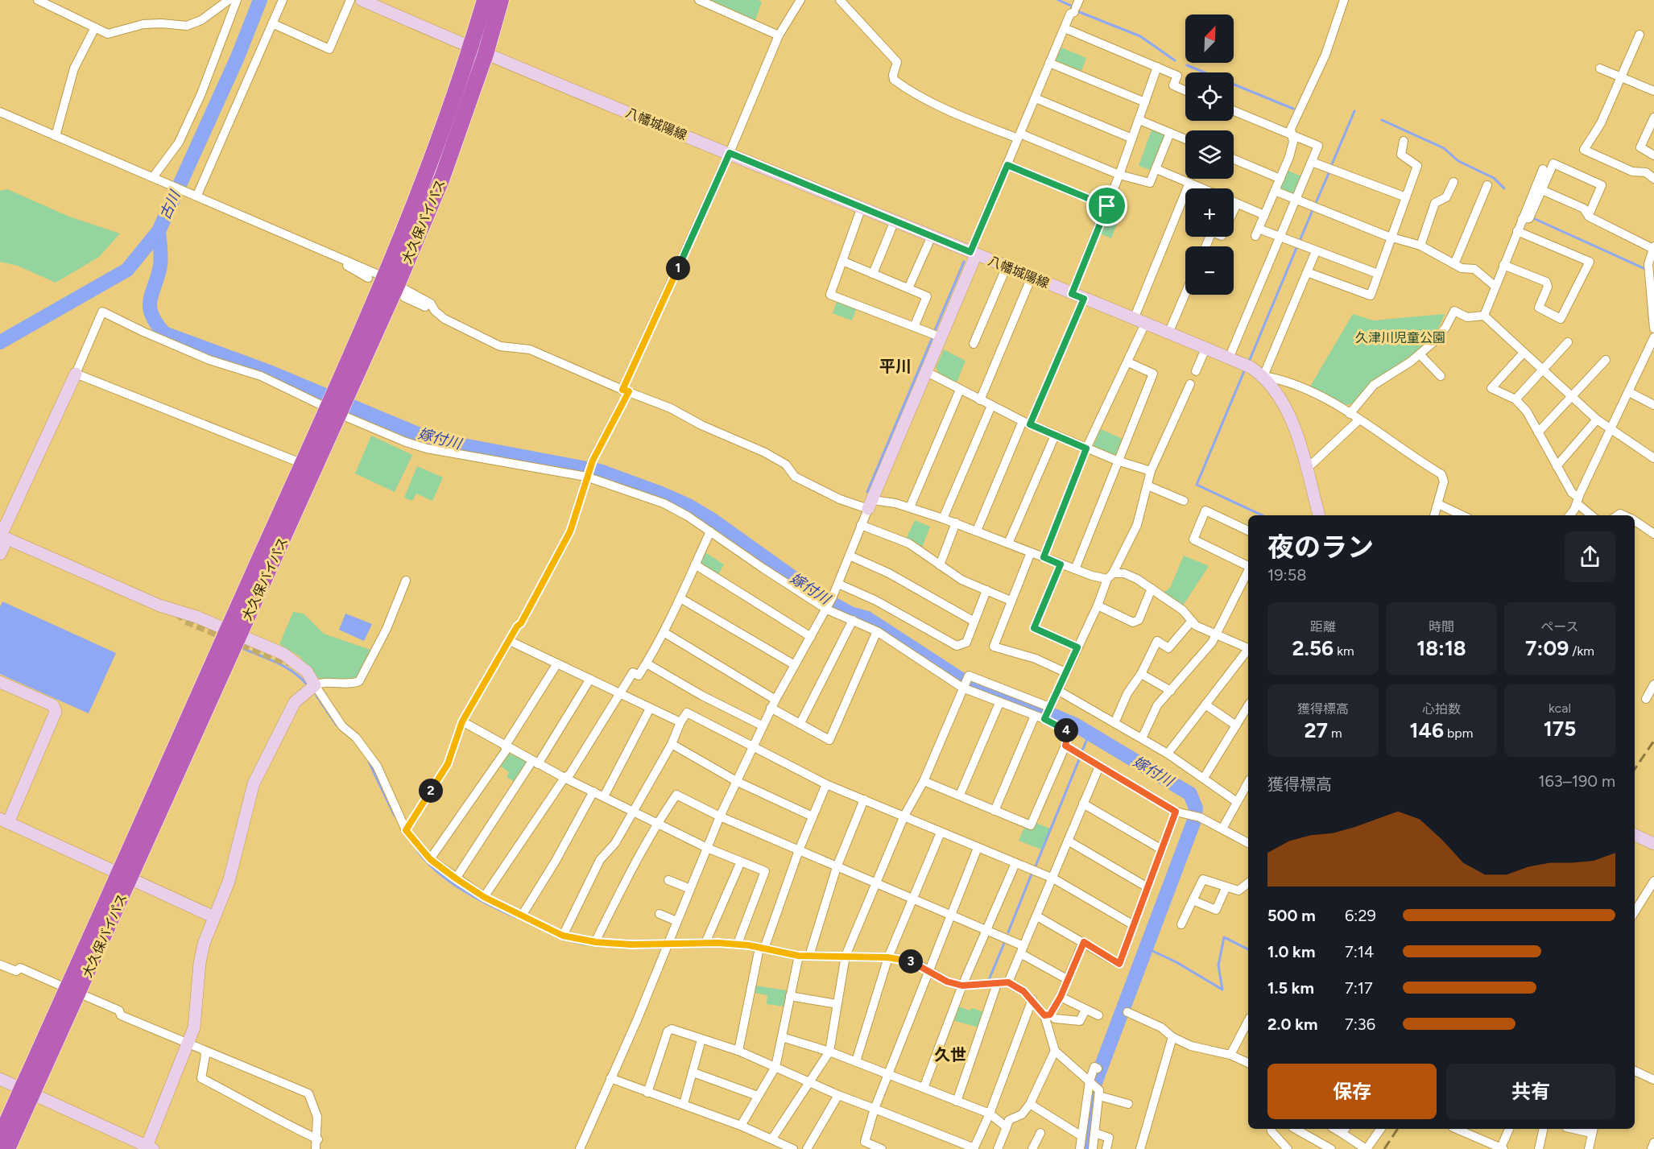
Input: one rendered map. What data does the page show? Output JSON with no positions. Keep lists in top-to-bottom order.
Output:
{
  "streets": {
    "highway": ["大久保バイパス"],
    "street": ["八幡城陽線"]
  },
  "crossings": [
    ["八幡城陽線", "大久保バイパス"]
  ],
  "districts": ["平川", "久世"],
  "water": ["古川", "嫁付川"],
  "parks": ["久津川児童公園"],
  "north": "top right",
  "page": {
    "map_buttons": ["+", "−"],
    "pins": [
      "1",
      "4",
      "2",
      "3"
    ],
    "heading": ["夜のラン", "19:58"],
    "stats": [
      ["距離", "2.56 km"],
      ["時間", "18:18"],
      ["ペース", "7:09 /km"],
      ["獲得標高", "27 m"],
      ["心拍数", "146 bpm"],
      ["kcal", "175"]
    ],
    "chart": ["獲得標高", "163–190 m"],
    "list": [
      {
        "name": "500 m",
        "note": "6:29"
      },
      {
        "name": "1.0 km",
        "note": "7:14"
      },
      {
        "name": "1.5 km",
        "note": "7:17"
      },
      {
        "name": "2.0 km",
        "note": "7:36"
      }
    ],
    "buttons": ["保存", "共有"]
  }
}
